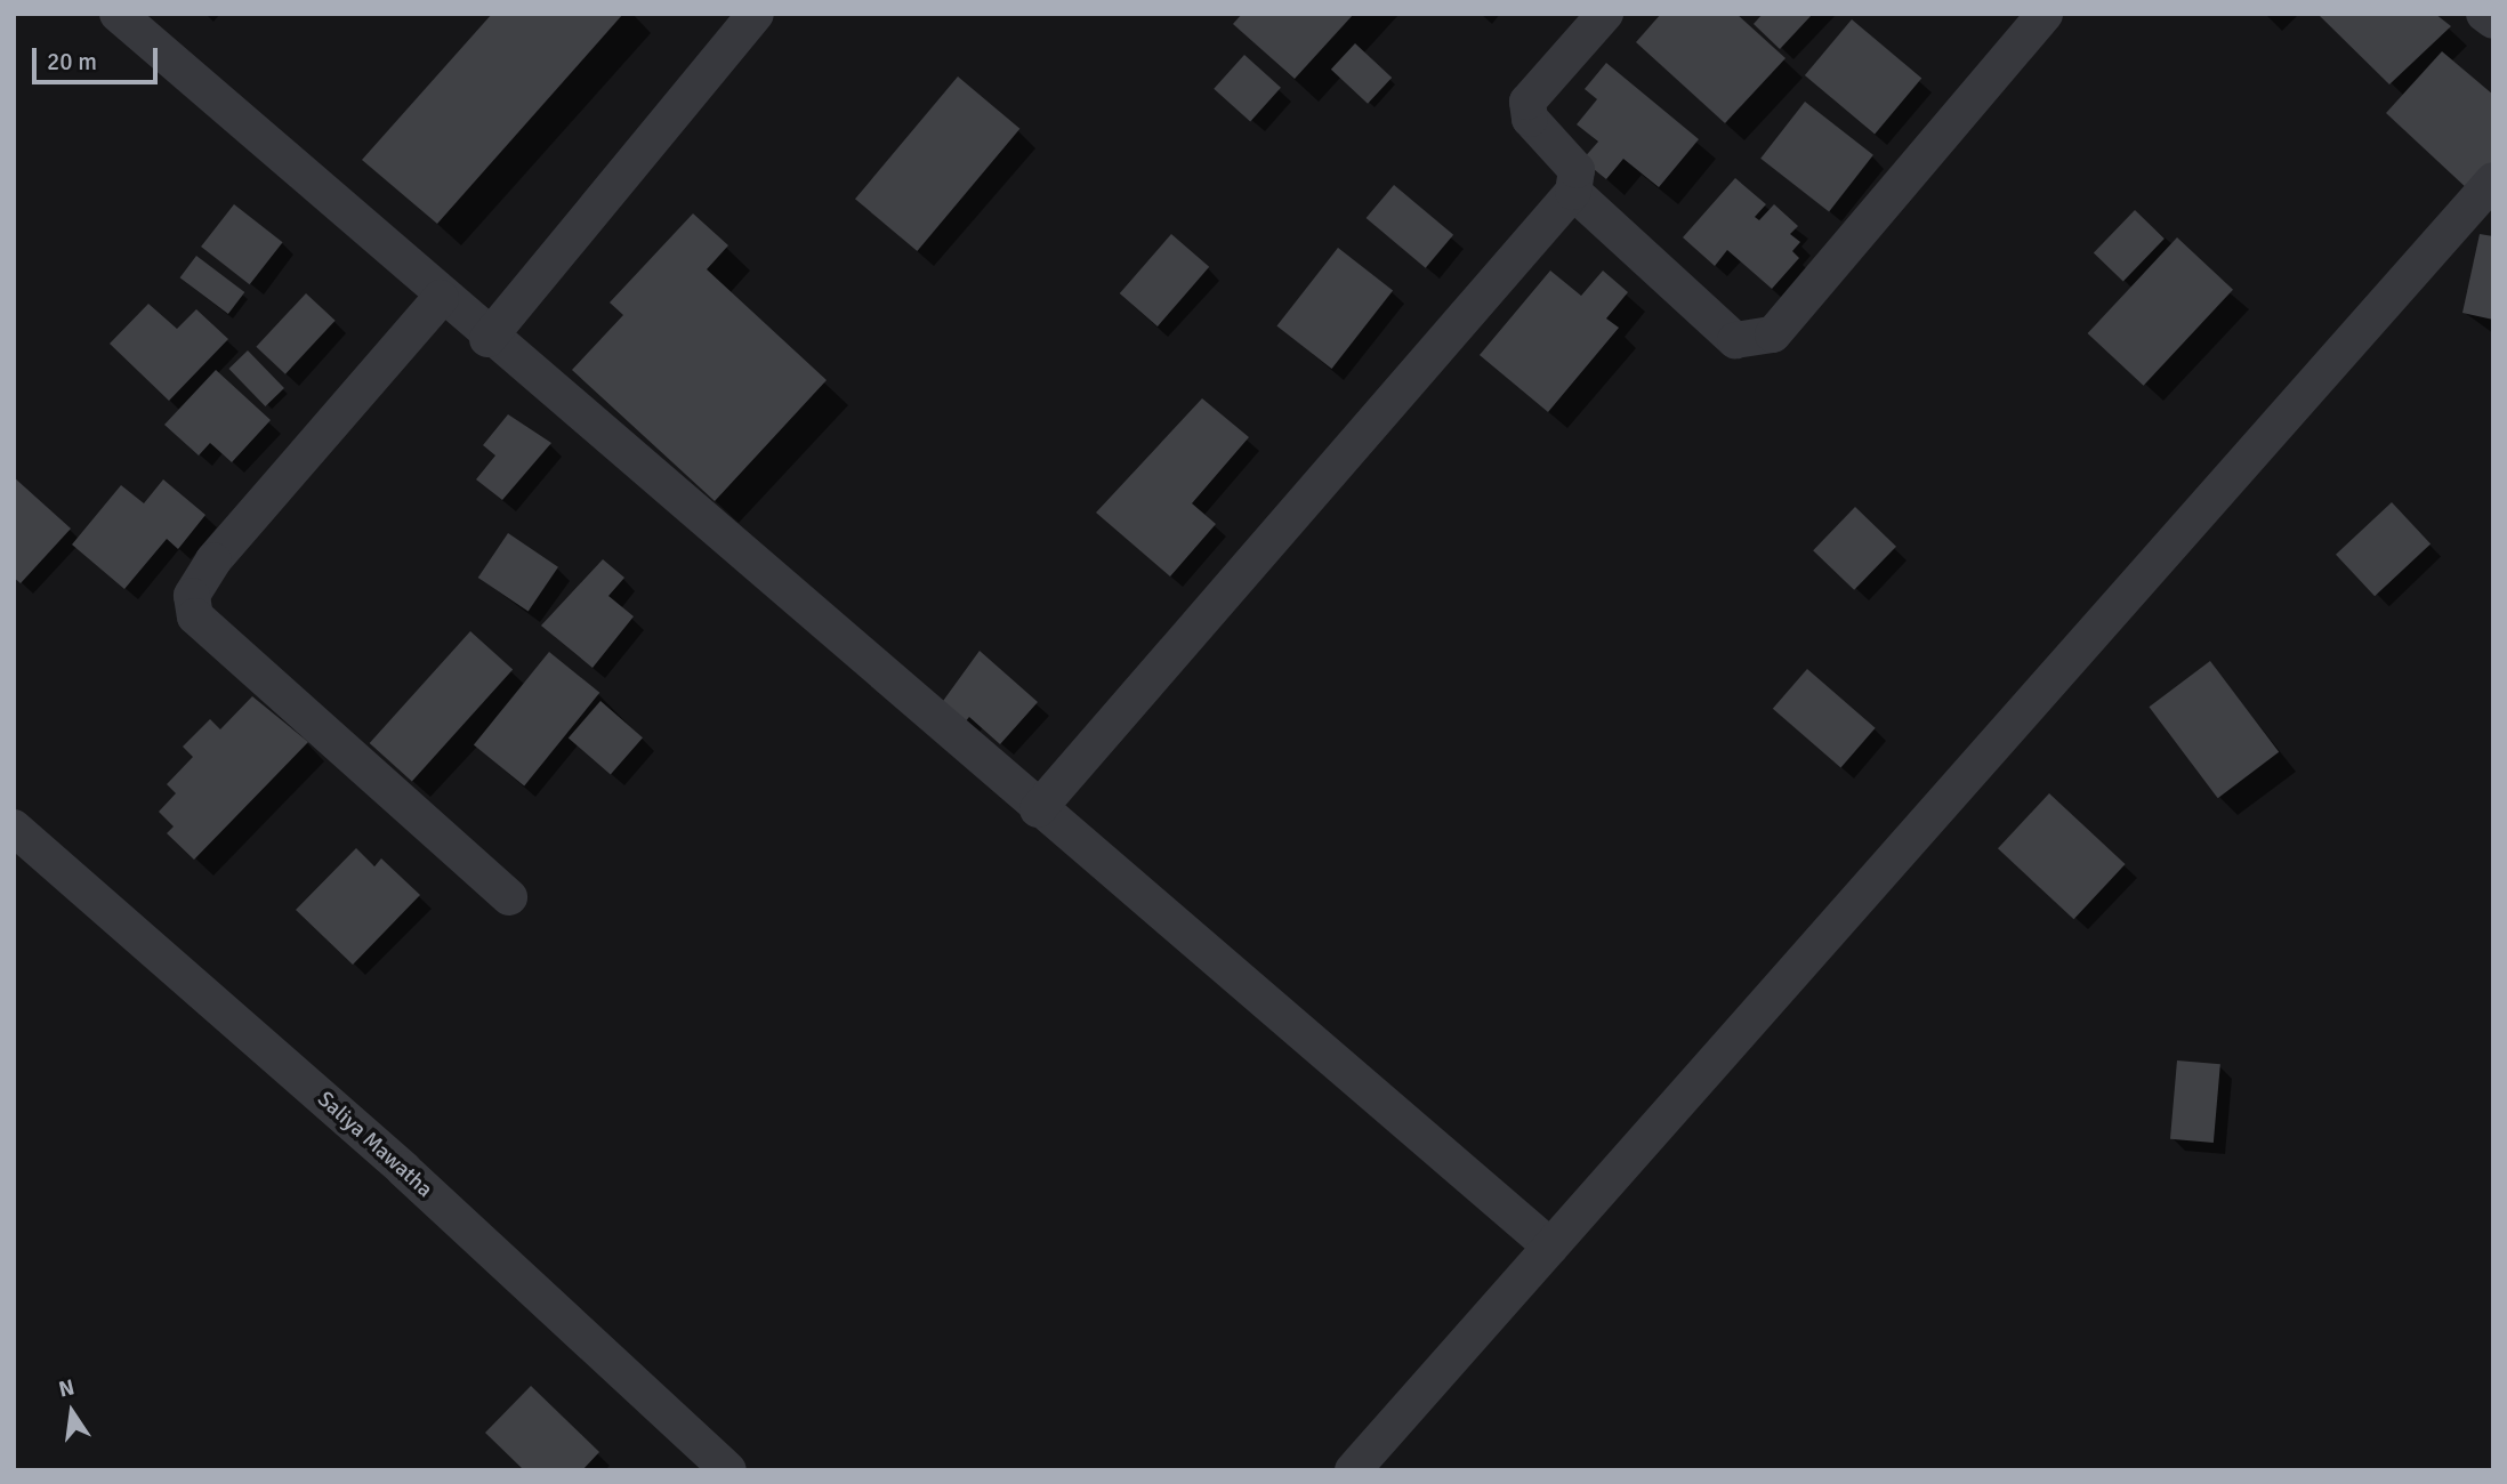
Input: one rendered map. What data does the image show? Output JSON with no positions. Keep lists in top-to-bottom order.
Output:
{
  "streets": {
    "street": ["Saliya Mawatha"]
  },
  "scale_bar": "20 m",
  "north": "top"
}
